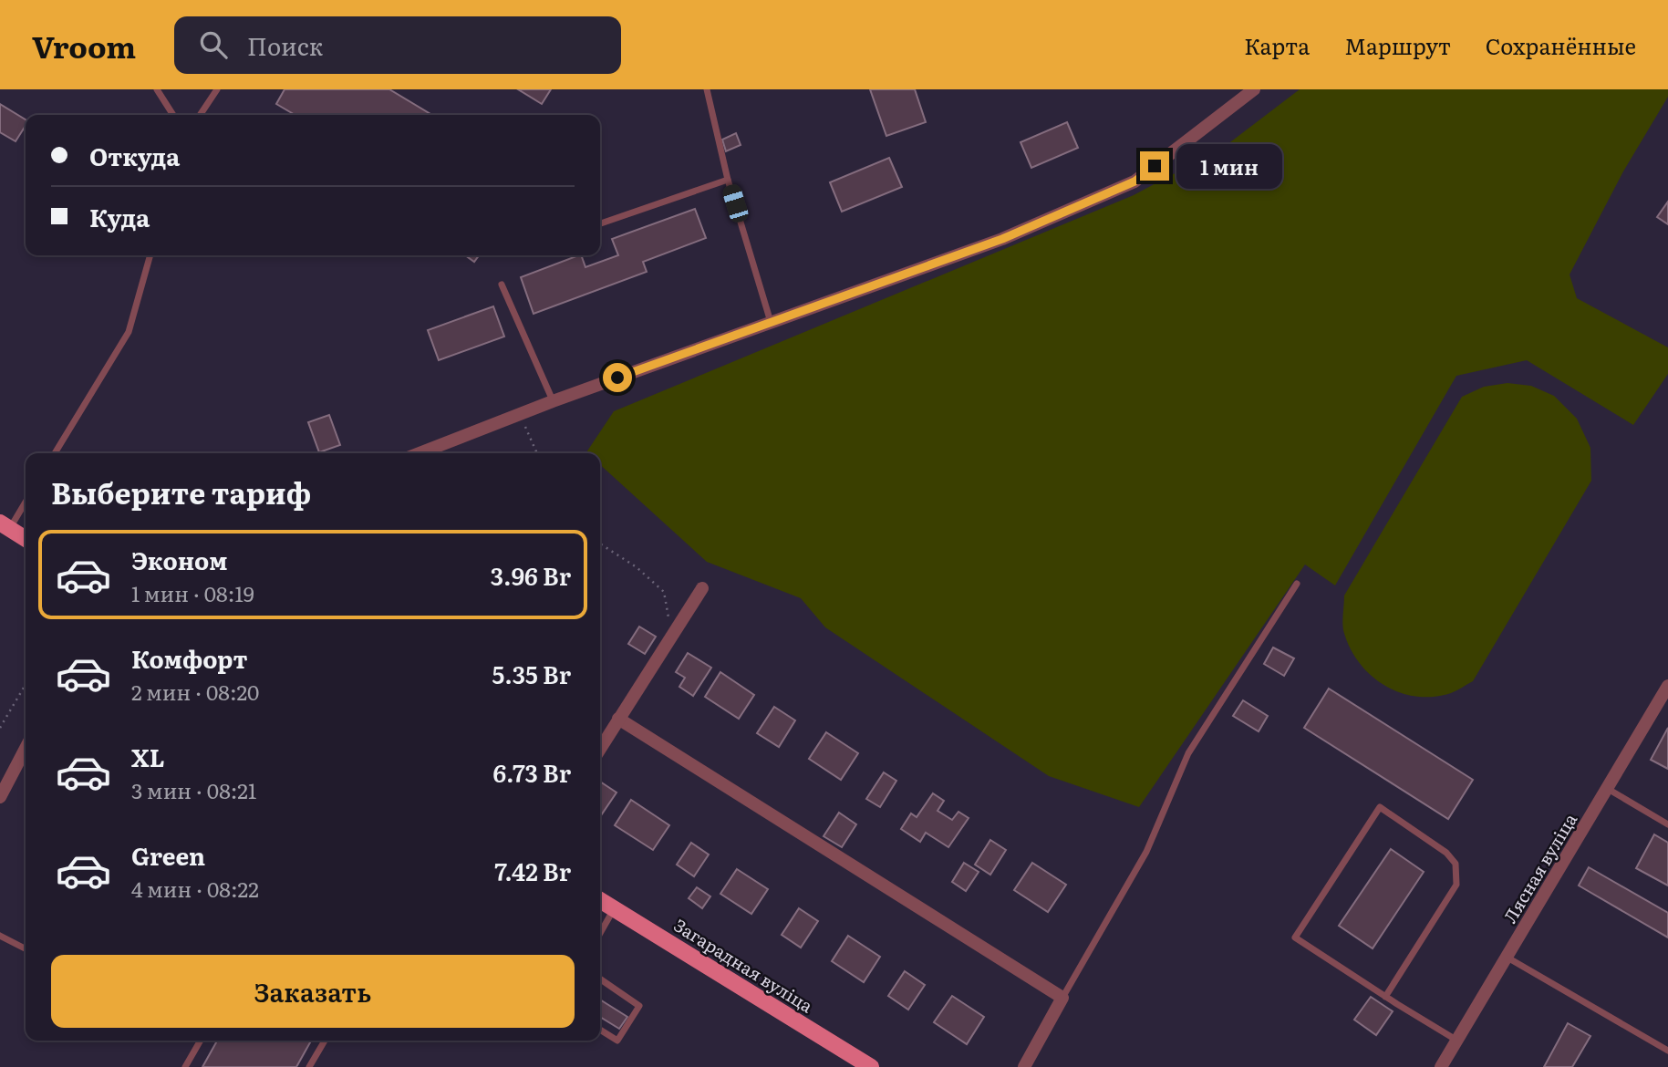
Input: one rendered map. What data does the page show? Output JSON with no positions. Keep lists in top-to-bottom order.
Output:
{
  "streets": {
    "main road": ["Загарадная вуліца"],
    "street": ["Лясная вуліца"]
  },
  "page": {
    "header": "Vroom",
    "search": "Поиск",
    "nav": ["Карта", "Маршрут", "Сохранённые"],
    "banner": ["Откуда", "Куда"],
    "bubble": "1 мин",
    "heading": "Выберите тариф",
    "list": [
      {
        "name": "Эконом",
        "note": "1 мин · 08:19",
        "value": "3.96 Br"
      },
      {
        "name": "Комфорт",
        "note": "2 мин · 08:20",
        "value": "5.35 Br"
      },
      {
        "name": "XL",
        "note": "3 мин · 08:21",
        "value": "6.73 Br"
      },
      {
        "name": "Green",
        "note": "4 мин · 08:22",
        "value": "7.42 Br"
      }
    ],
    "buttons": "Заказать"
  }
}
